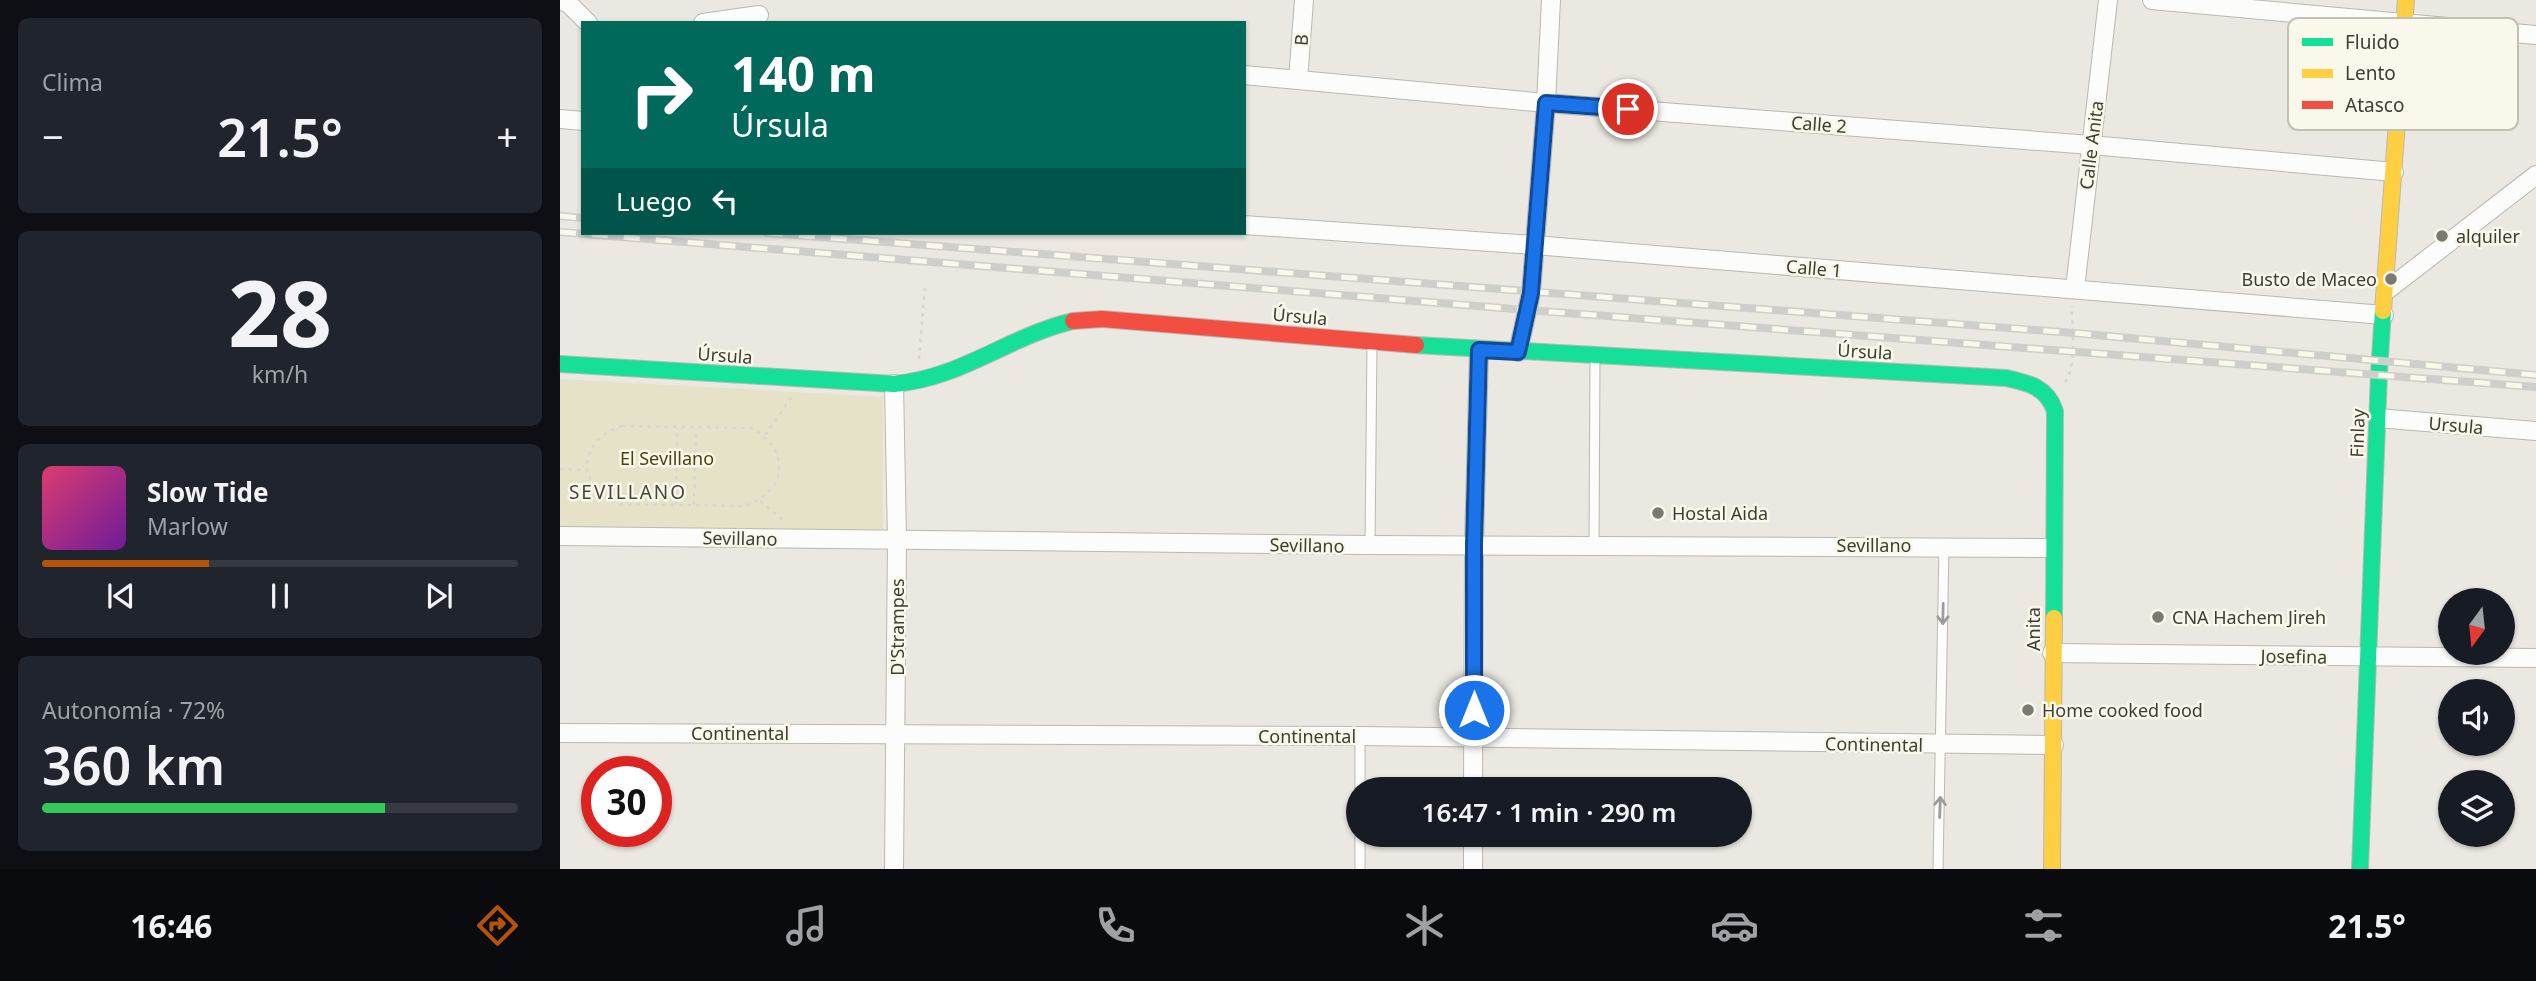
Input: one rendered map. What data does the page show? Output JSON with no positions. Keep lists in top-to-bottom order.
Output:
{
  "streets": {
    "street": [
      "B",
      "Calle 2",
      "Calle Anita",
      "Calle 1",
      "Úrsula",
      "Ursula",
      "Finlay",
      "Sevillano",
      "D'Strampes",
      "Anita",
      "Josefina",
      "Continental"
    ]
  },
  "crossings": [
    ["B", "Calle 2"],
    ["Calle 2", "Calle Anita"],
    ["Calle 2", "Finlay"],
    ["Calle Anita", "Calle 1"],
    ["Calle 1", "Finlay"],
    ["Úrsula", "D'Strampes"],
    ["Úrsula", "Anita"],
    ["Ursula", "Finlay"],
    ["Finlay", "Josefina"],
    ["Sevillano", "D'Strampes"],
    ["Sevillano", "Anita"],
    ["D'Strampes", "Continental"],
    ["Anita", "Josefina"],
    ["Anita", "Continental"]
  ],
  "districts": ["SEVILLANO"],
  "parks": ["El Sevillano"],
  "places": [
    "alquiler",
    "Busto de Maceo",
    "Hostal Aida",
    "CNA Hachem Jireh",
    "Home cooked food"
  ],
  "legend": ["Fluido", "Lento", "Atasco"],
  "north": "bottom",
  "page": {
    "tile": [
      "Clima",
      ["28", "km/h"],
      ["Autonomía · 72%", "360 km"]
    ],
    "turn": ["140 m", "Úrsula"],
    "heat": ["−", "21.5°", "+"],
    "then": "Luego",
    "song": ["Slow Tide", "Marlow"],
    "limit": "30",
    "trip": "16:47 · 1 min · 290 m",
    "tabs": ["16:46", "21.5°"]
  }
}
